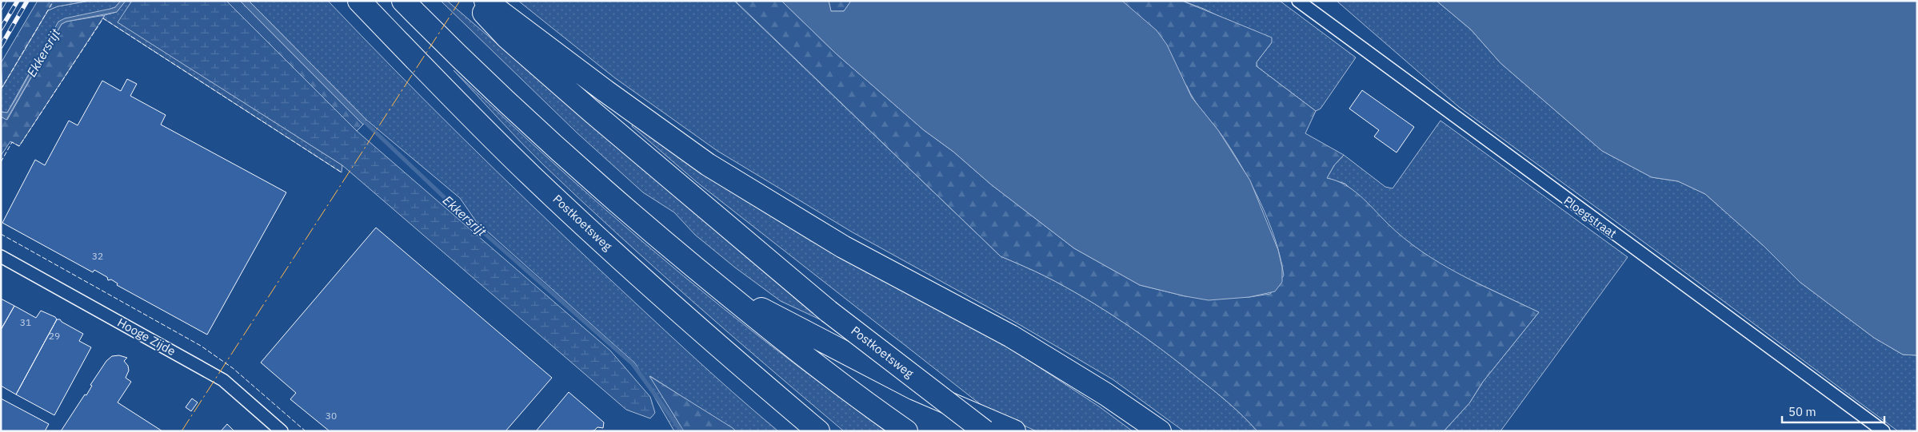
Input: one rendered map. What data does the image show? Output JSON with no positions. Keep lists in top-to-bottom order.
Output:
{
  "streets": {
    "highway": ["Postkoetsweg"],
    "street": ["Ploegstraat", "Hooge Zijde"]
  },
  "water": ["Ekkersrijt"],
  "house_numbers": [
    "32",
    "31",
    "29",
    "30"
  ],
  "scale_bar": "50 m"
}
